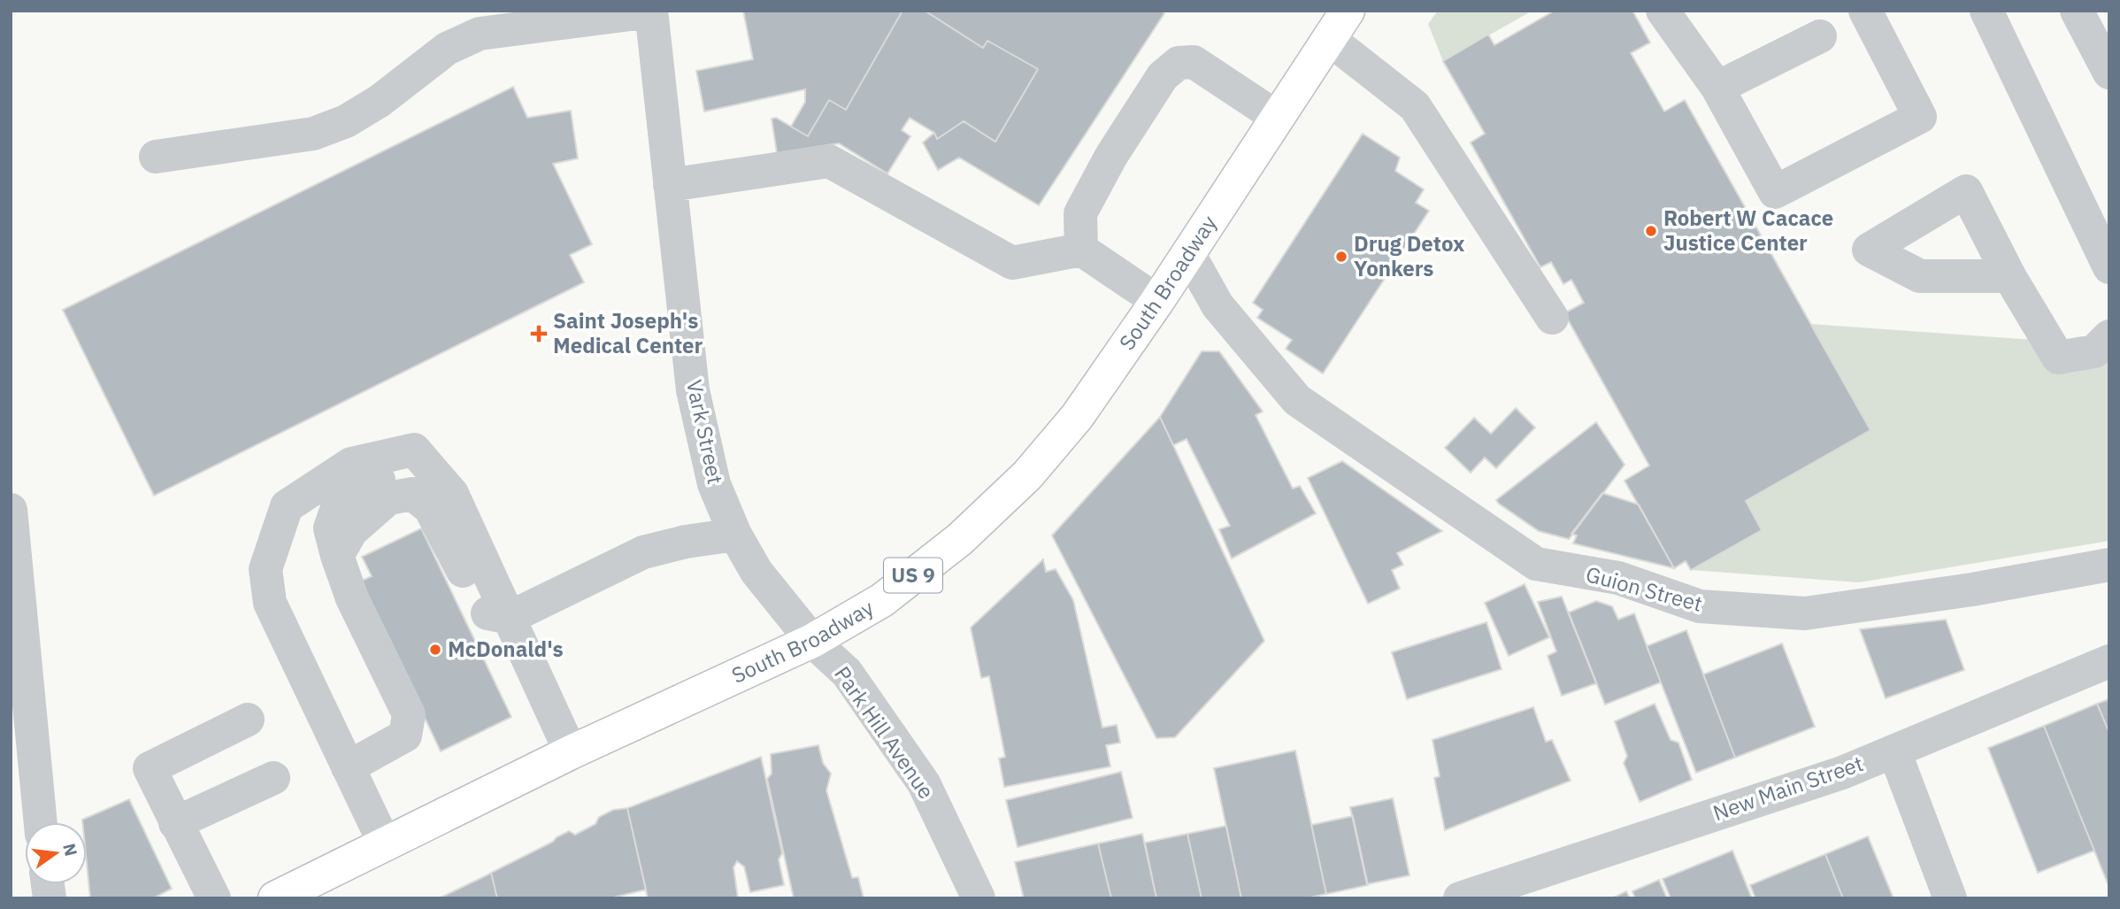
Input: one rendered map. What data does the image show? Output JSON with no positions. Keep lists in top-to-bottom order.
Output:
{
  "streets": {
    "main road": ["South Broadway", "US 9"],
    "street": [
      "Vark Street",
      "Guion Street",
      "Park Hill Avenue",
      "New Main Street"
    ]
  },
  "crossings": [
    ["South Broadway", "Vark Street"],
    ["South Broadway", "Guion Street"],
    ["South Broadway", "Park Hill Avenue"],
    ["Vark Street", "Park Hill Avenue"]
  ],
  "places": {
    "other": ["Robert W Cacace Justice Center", "Drug Detox Yonkers", "McDonald's"],
    "health": ["Saint Joseph's Medical Center"]
  },
  "north": "right"
}
